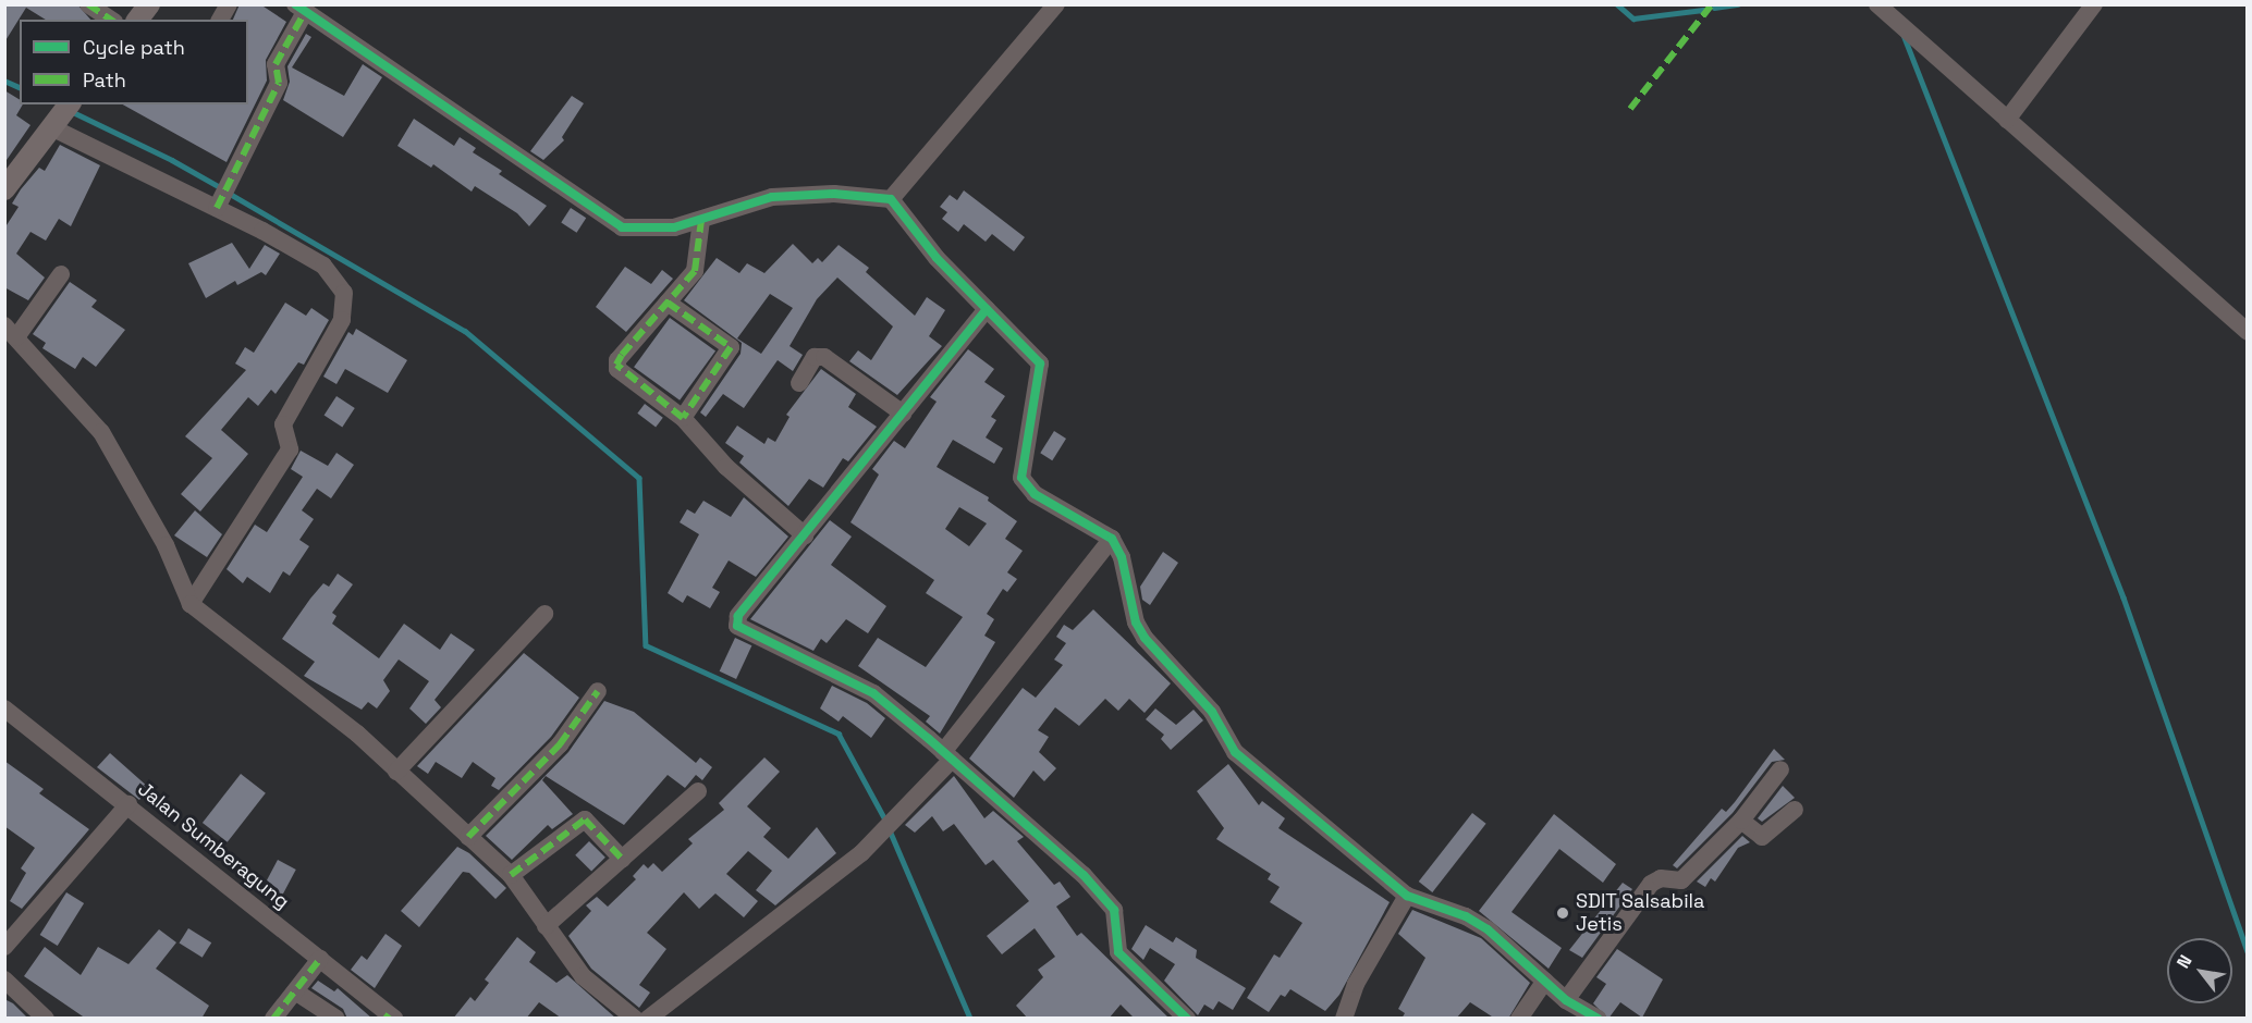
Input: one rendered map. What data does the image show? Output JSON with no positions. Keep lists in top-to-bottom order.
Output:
{
  "streets": {
    "street": ["Jalan Sumberagung"]
  },
  "places": ["SDIT Salsabila Jetis"],
  "legend": ["Cycle path", "Path"],
  "north": "top left"
}
